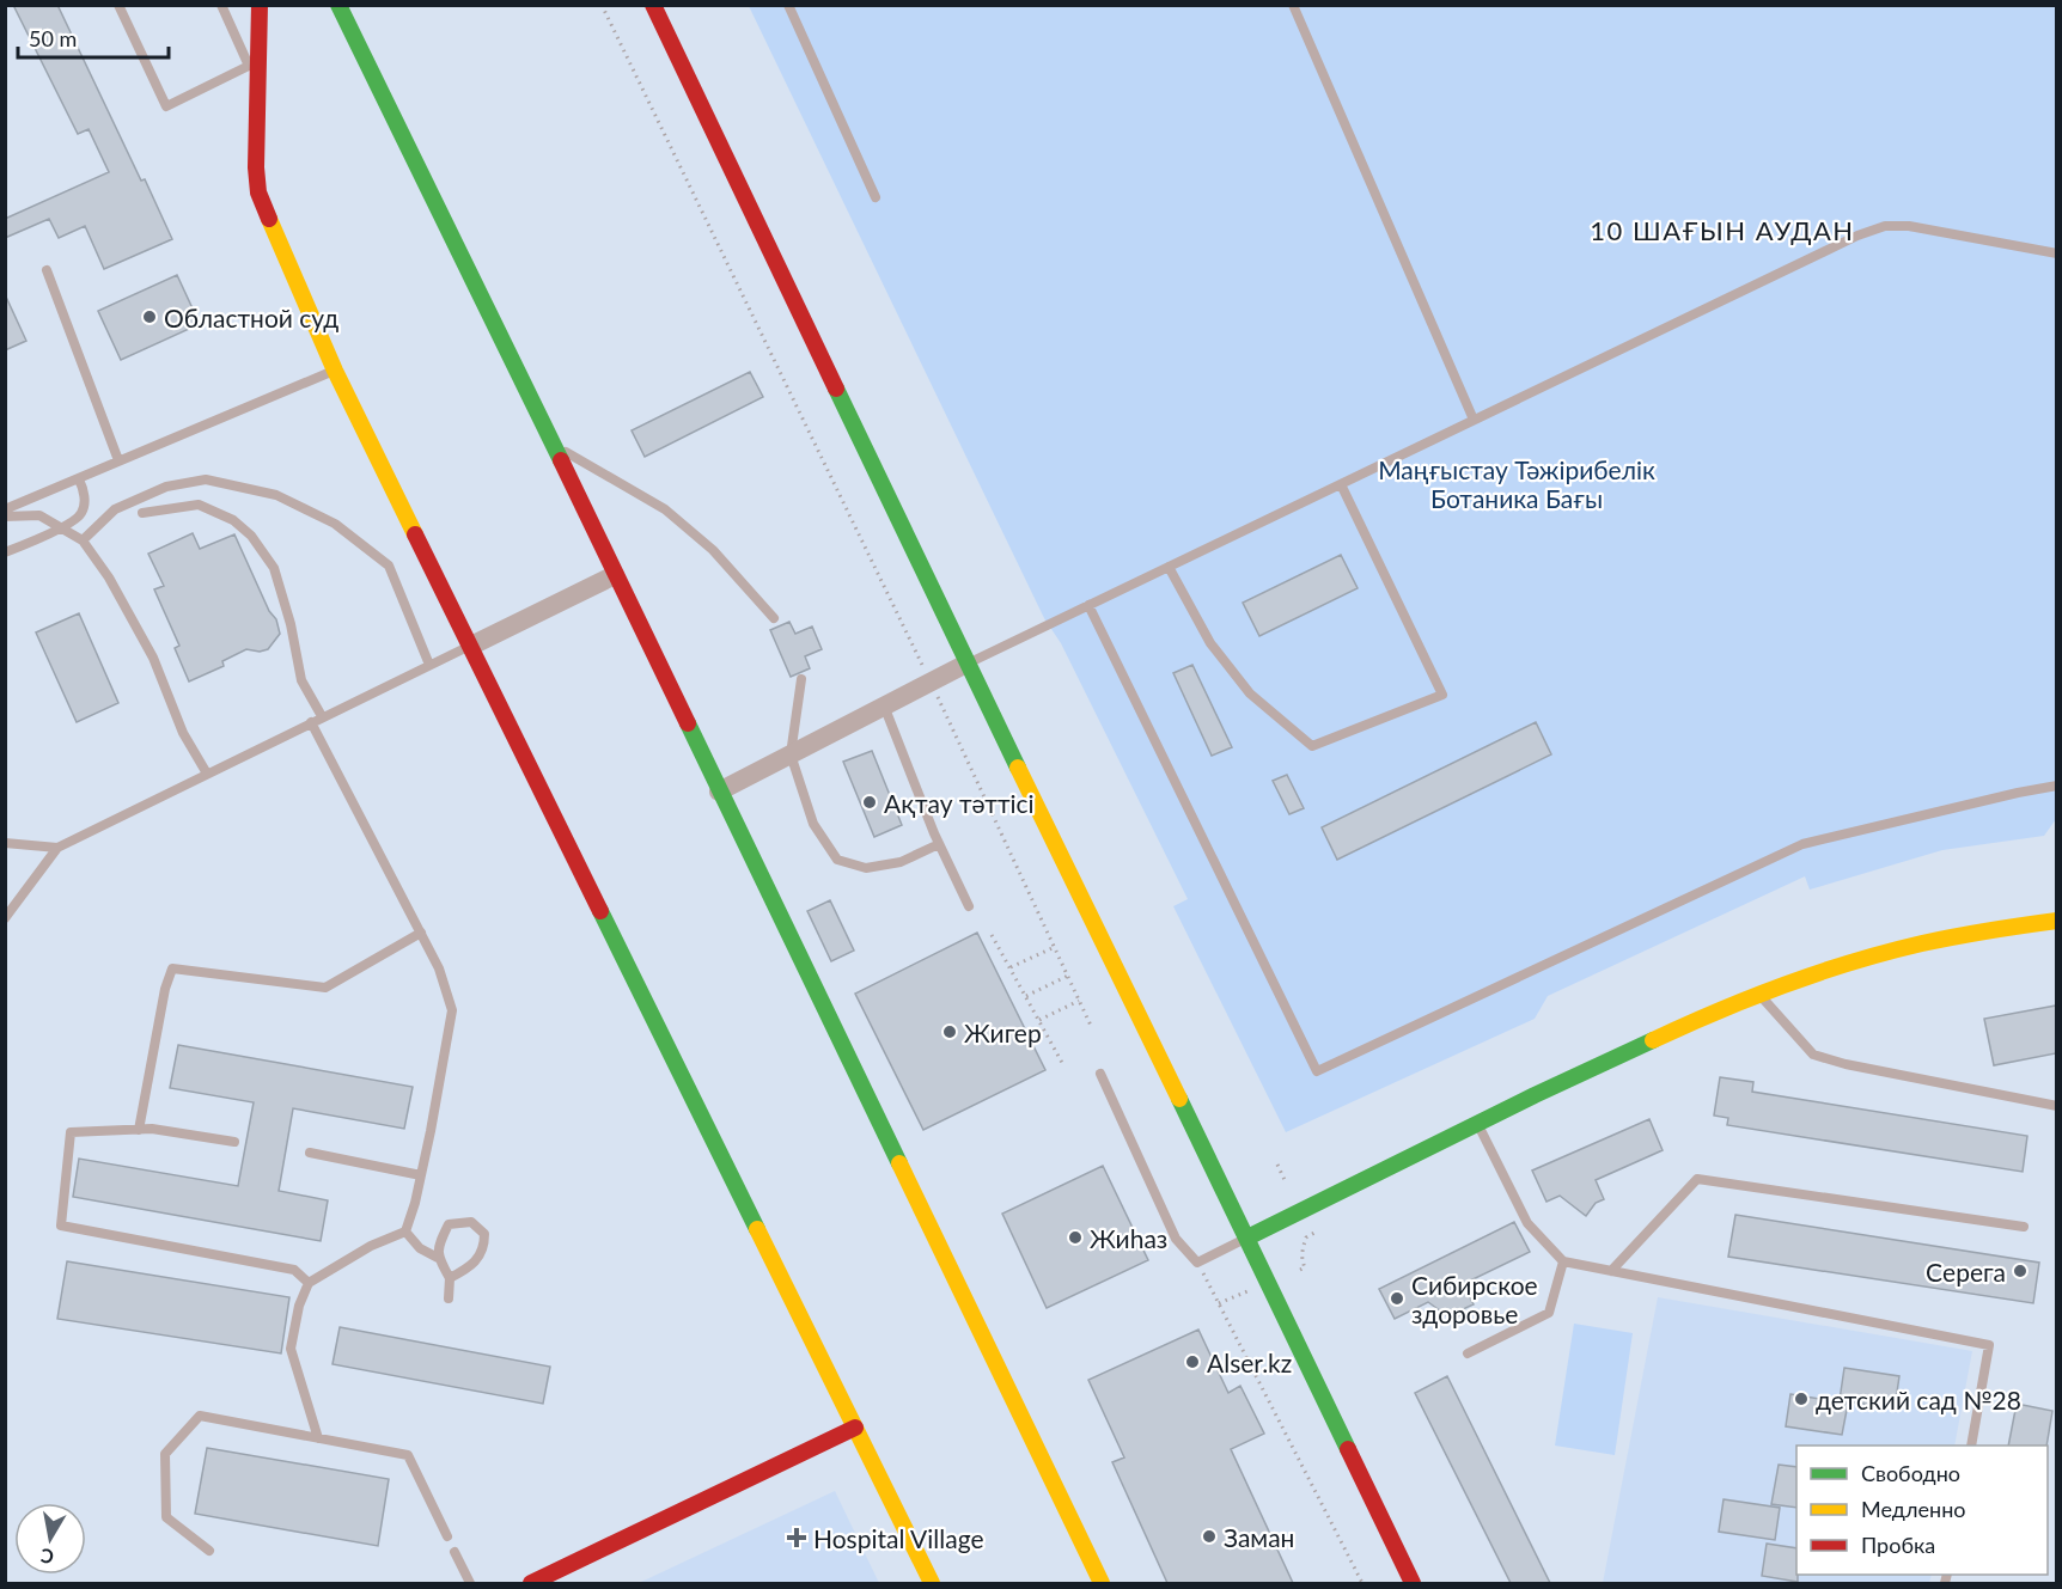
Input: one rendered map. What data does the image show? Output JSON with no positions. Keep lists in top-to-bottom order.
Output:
{
  "districts": ["10 ШАҒЫН АУДАН"],
  "parks": ["Маңғыстау Тәжірибелік Ботаника Бағы"],
  "places": {
    "other": [
      "Областной суд",
      "Ақтау тәттісі",
      "Жигер",
      "Жиhаз",
      "Cерега",
      "Сибирское здоровье",
      "Alser.kz",
      "детский сад №28",
      "Заман"
    ],
    "health": ["Hospital Village"]
  },
  "legend": ["Свободно", "Медленно", "Пробка"],
  "scale_bar": "50 m",
  "north": "bottom"
}
